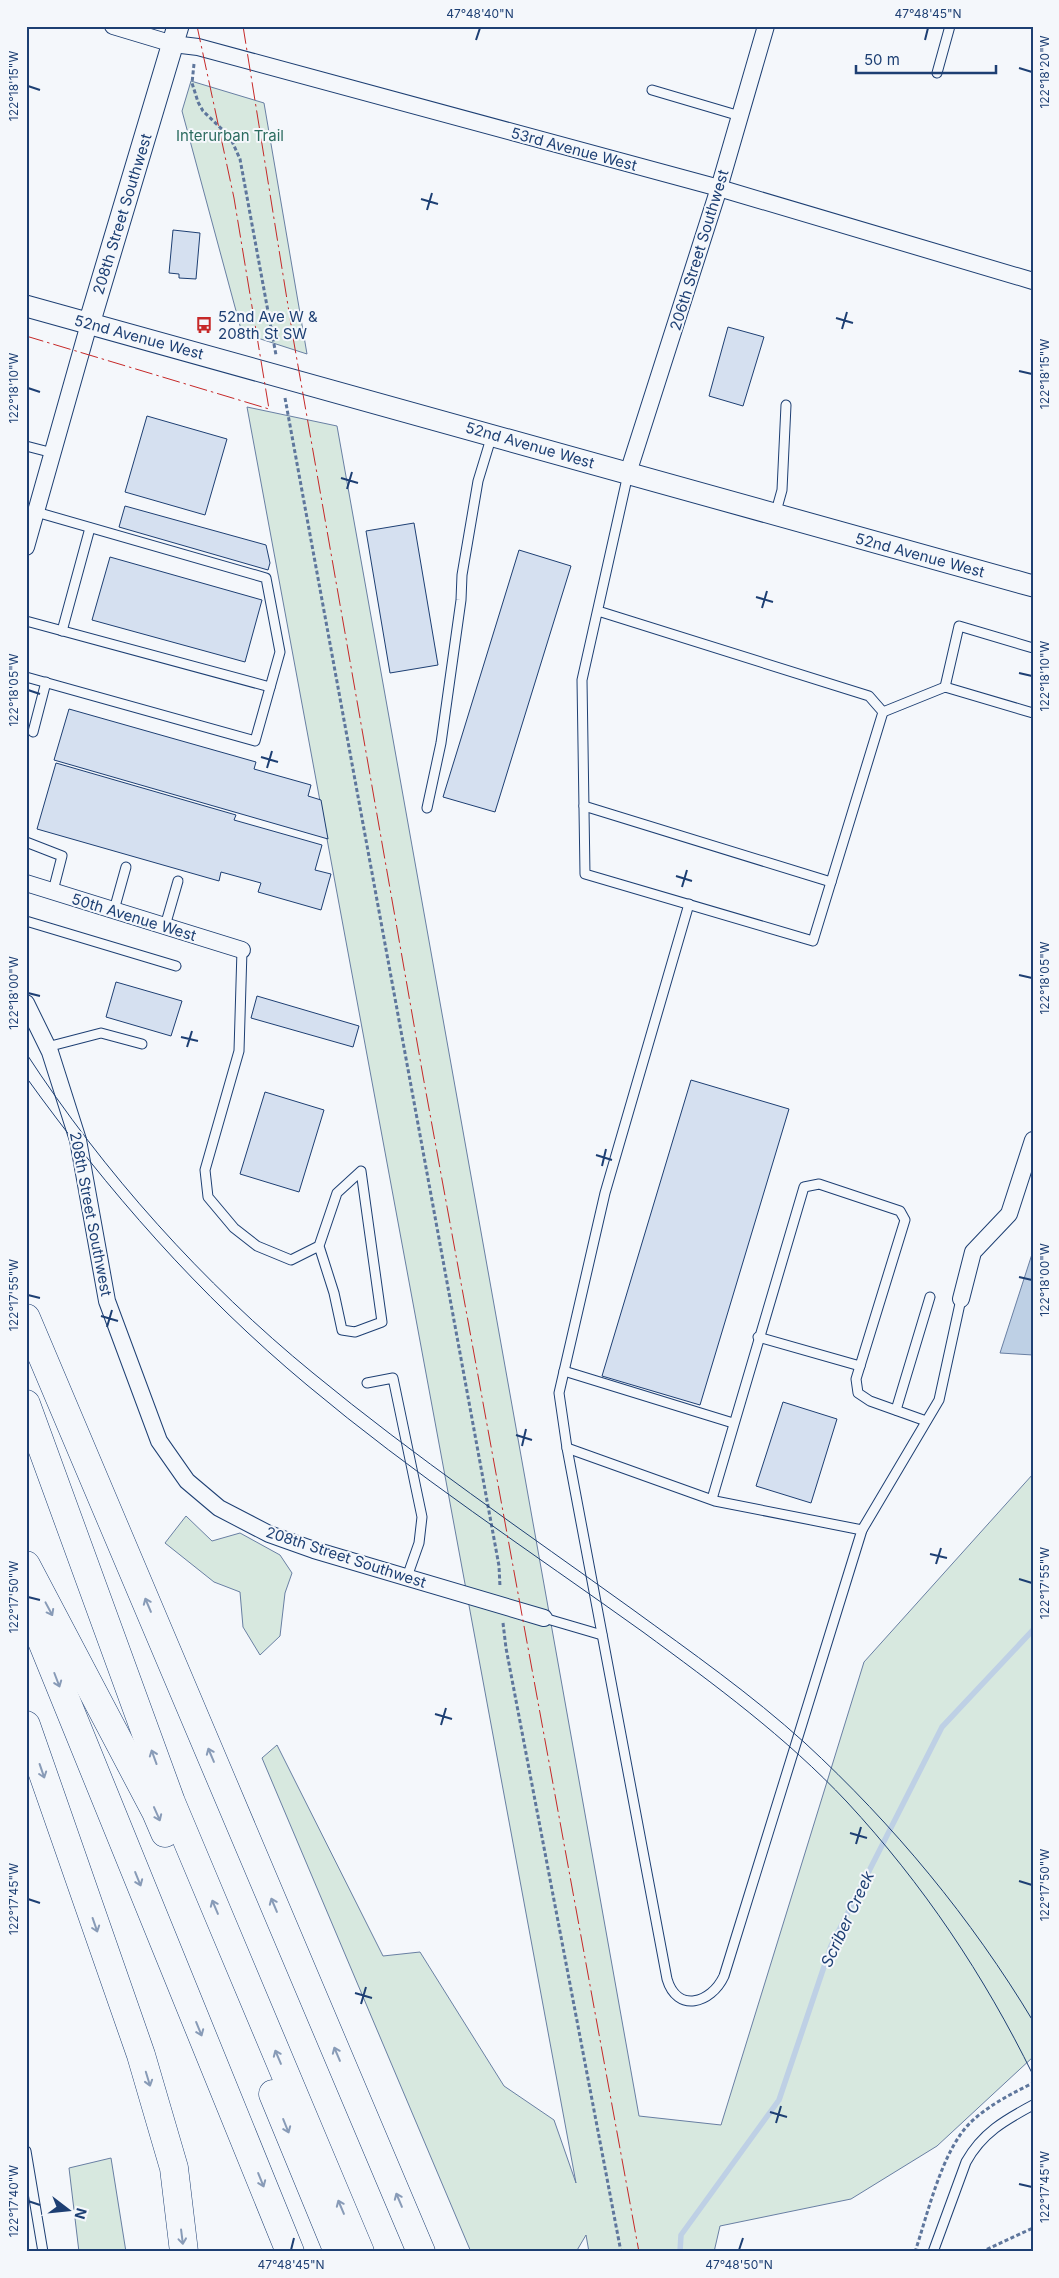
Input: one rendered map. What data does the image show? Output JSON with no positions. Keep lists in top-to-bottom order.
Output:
{
  "streets": {
    "street": [
      "53rd Avenue West",
      "208th Street Southwest",
      "206th Street Southwest",
      "52nd Avenue West",
      "50th Avenue West"
    ]
  },
  "crossings": [
    ["53rd Avenue West", "208th Street Southwest"],
    ["53rd Avenue West", "206th Street Southwest"],
    ["208th Street Southwest", "52nd Avenue West"],
    ["206th Street Southwest", "52nd Avenue West"]
  ],
  "water": ["Scriber Creek"],
  "parks": ["Interurban Trail"],
  "places": {
    "bus stop": ["52nd Ave W & 208th St SW"]
  },
  "scale_bar": "50 m",
  "north": "right",
  "coordinates": [
    "47°48'40\"N",
    "47°48'45\"N",
    "122°18'20\"W",
    "122°18'15\"W",
    "122°18'10\"W",
    "122°18'05\"W",
    "122°18'00\"W",
    "122°17'55\"W",
    "122°17'50\"W",
    "122°17'45\"W",
    "122°17'40\"W",
    "47°48'50\"N"
  ]
}
